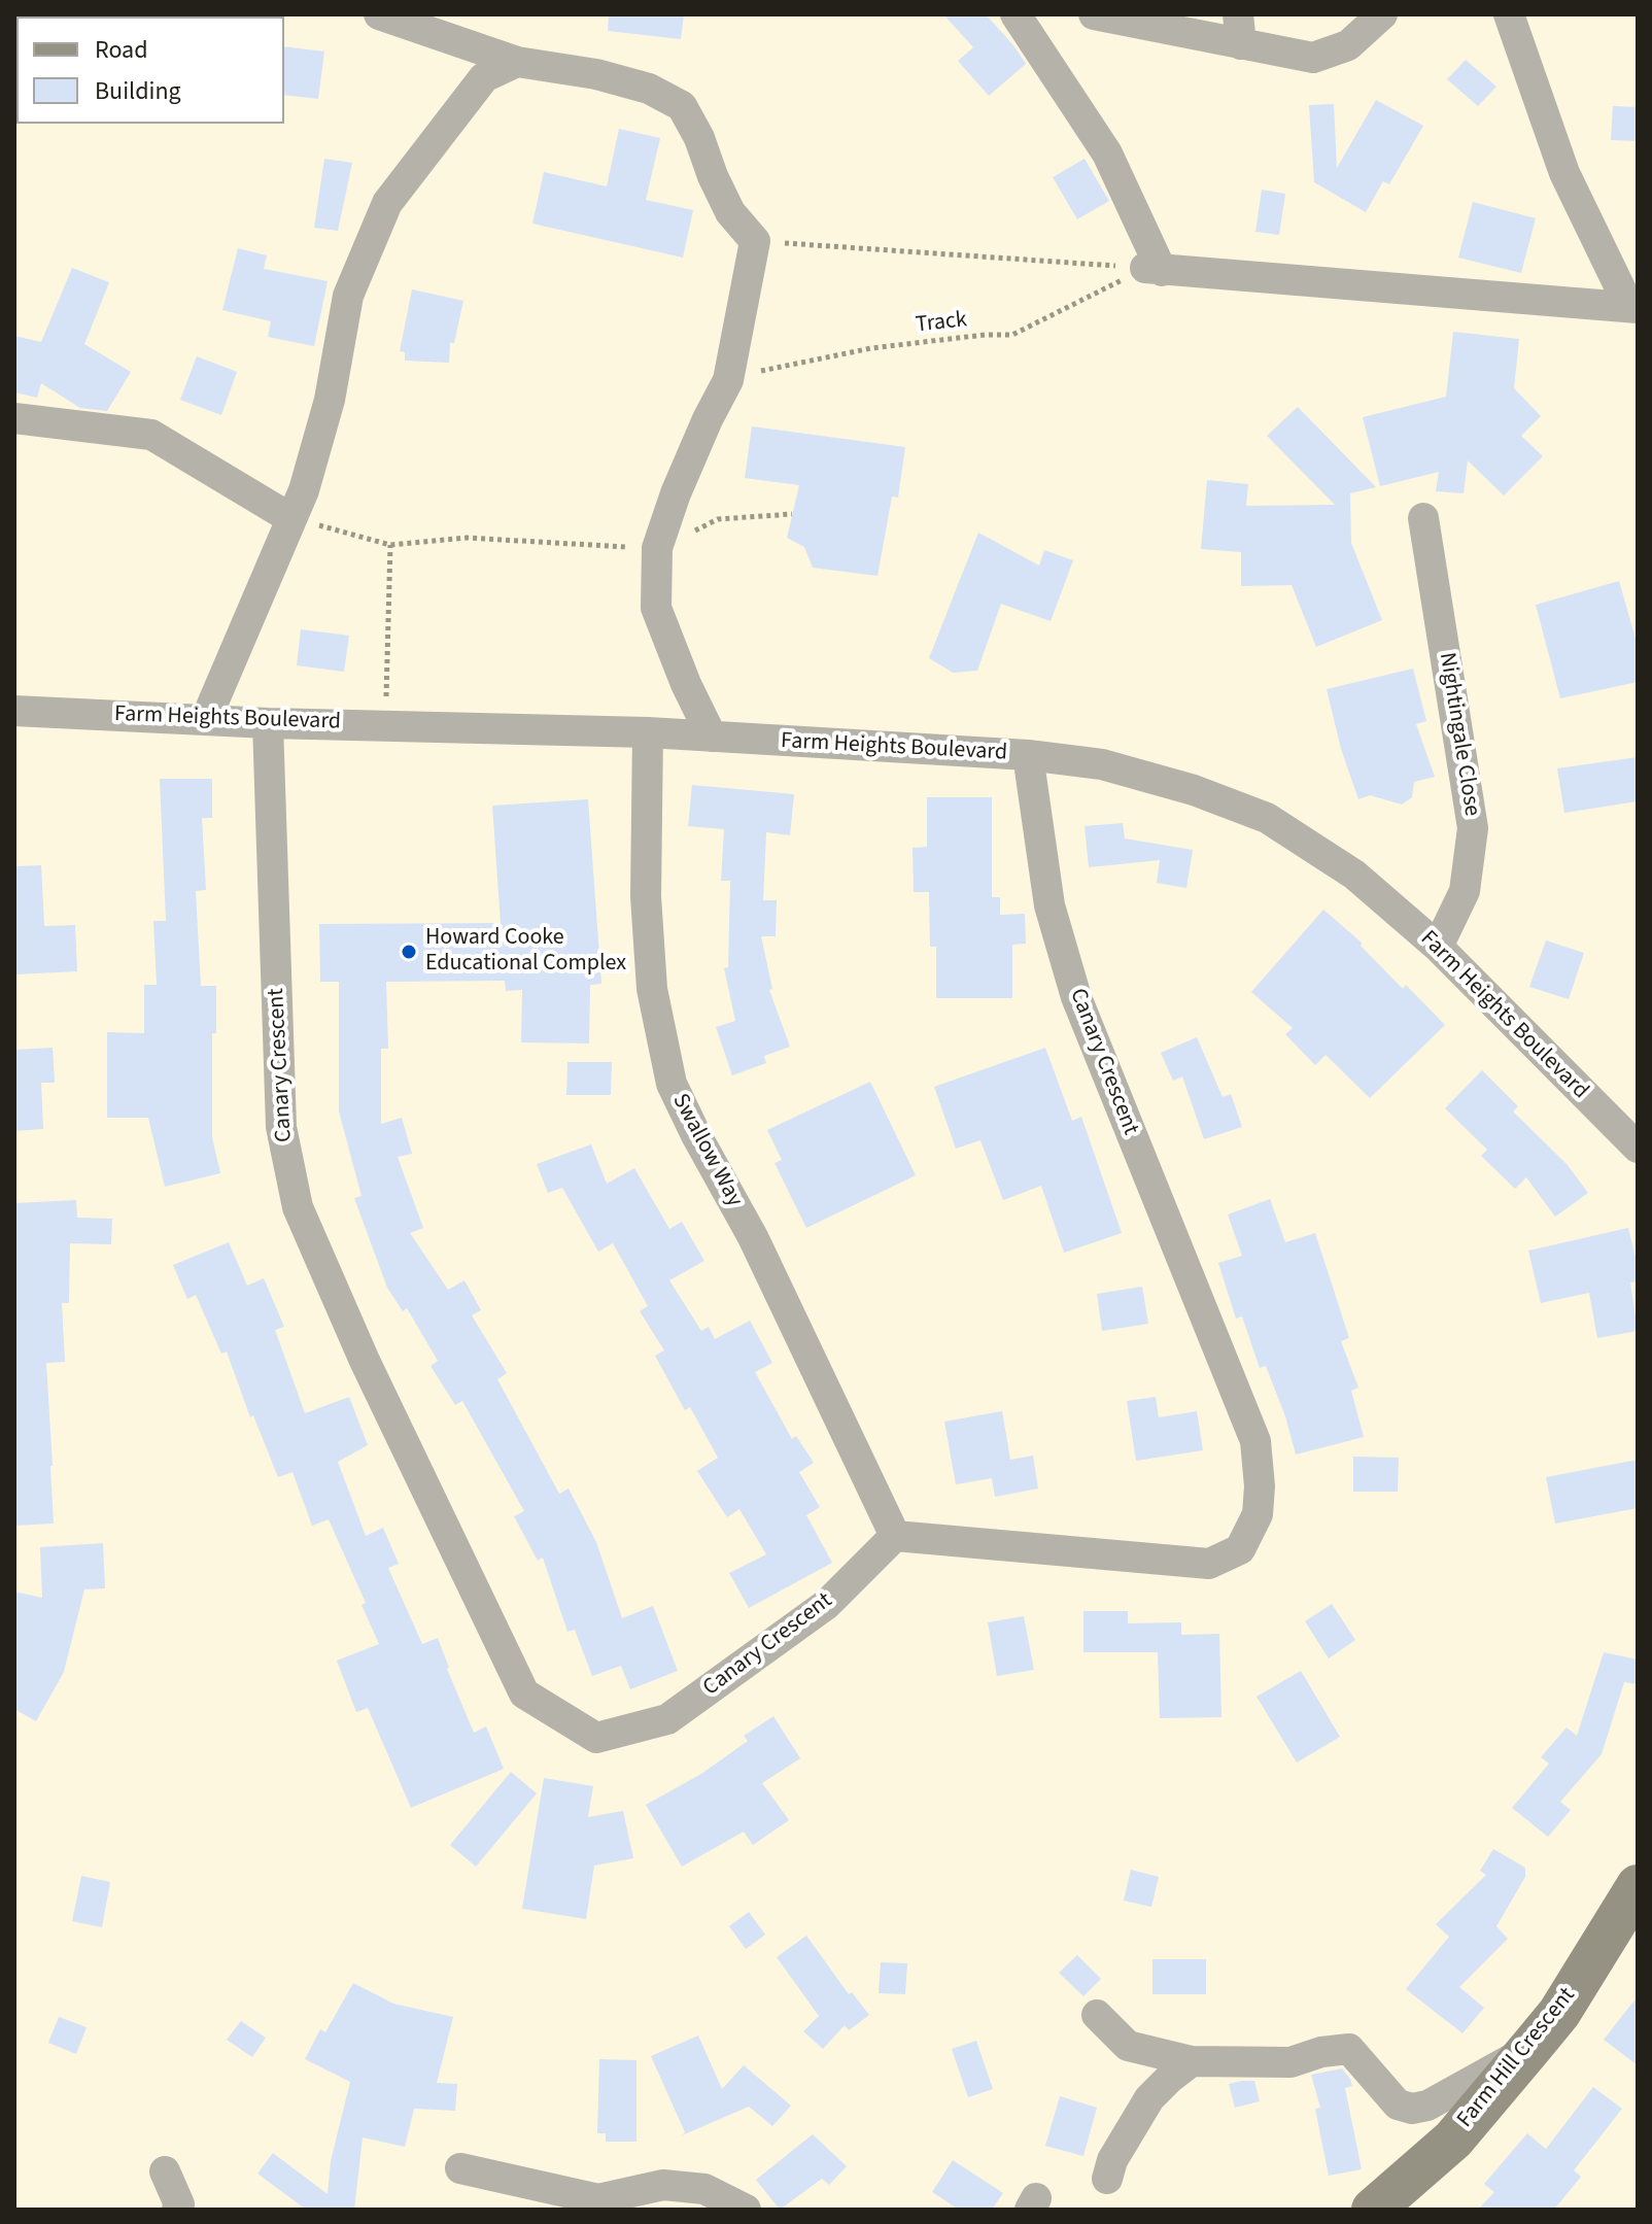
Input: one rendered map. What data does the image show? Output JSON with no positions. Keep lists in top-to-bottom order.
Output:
{
  "streets": {
    "street": [
      "Farm Heights Boulevard",
      "Nightingale Close",
      "Canary Crescent",
      "Swallow Way",
      "Farm Hill Crescent"
    ],
    "path": ["Track"]
  },
  "crossings": [
    ["Farm Heights Boulevard", "Nightingale Close"],
    ["Farm Heights Boulevard", "Canary Crescent"],
    ["Farm Heights Boulevard", "Swallow Way"],
    ["Canary Crescent", "Swallow Way"]
  ],
  "places": ["Howard Cooke Educational Complex"],
  "legend": ["Road", "Building"]
}
